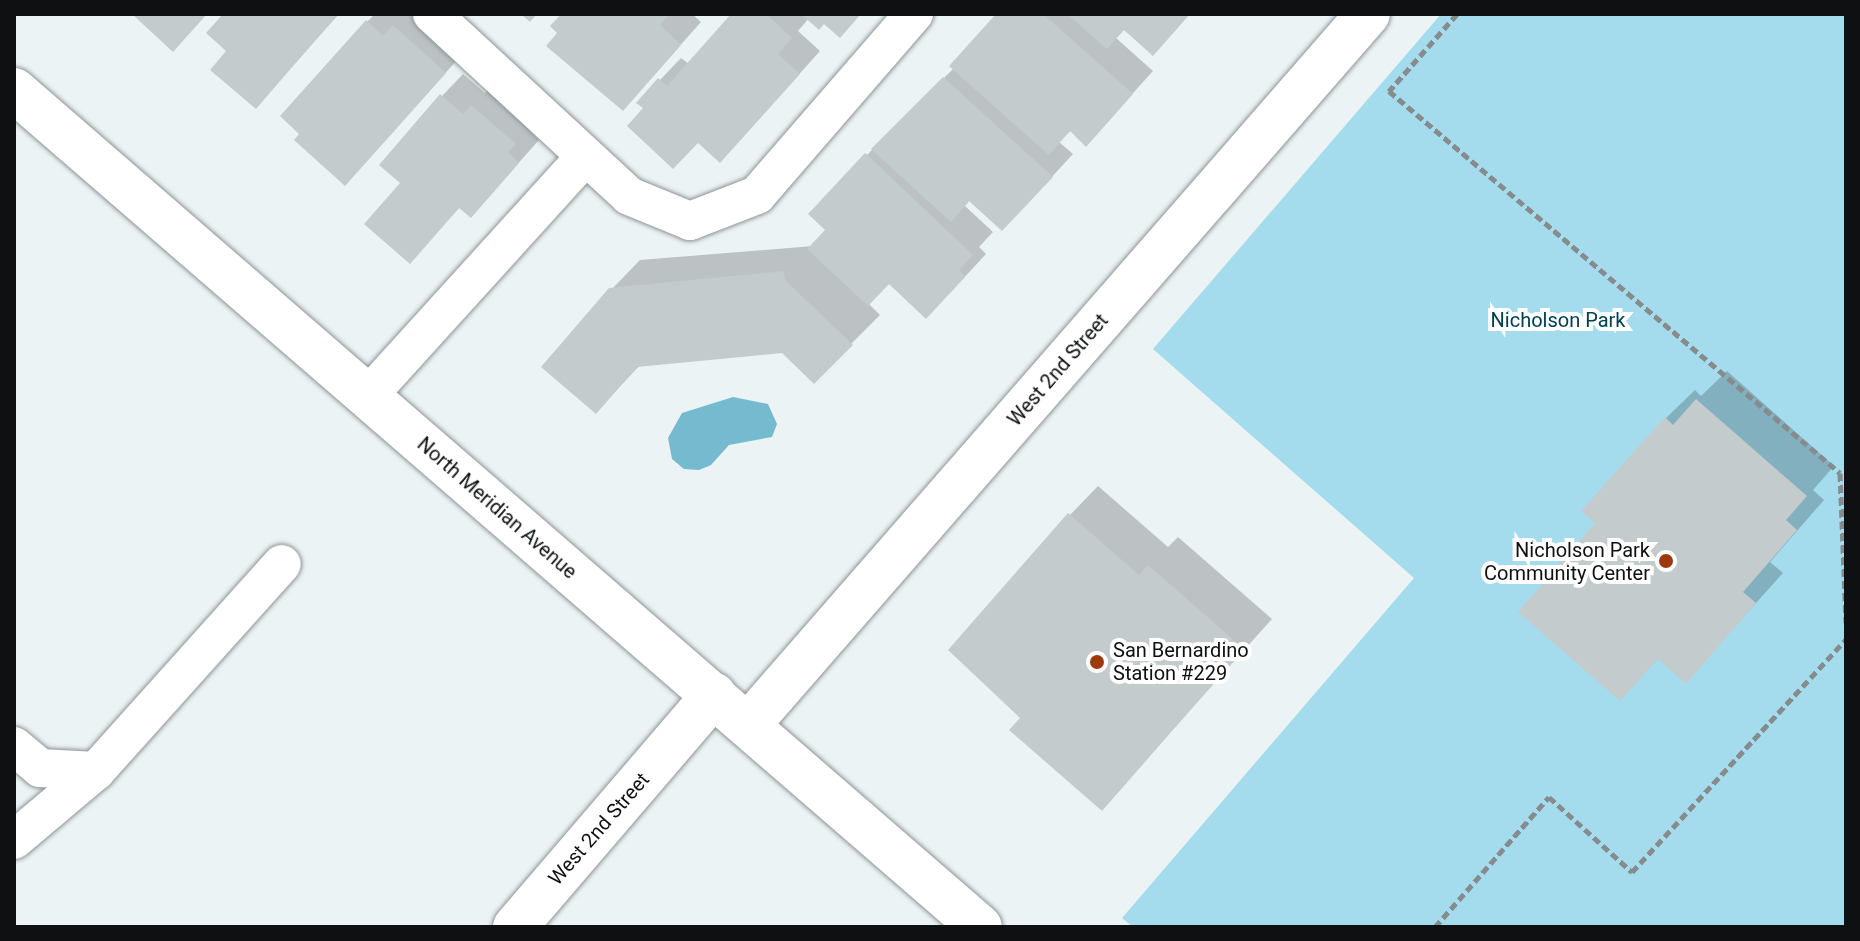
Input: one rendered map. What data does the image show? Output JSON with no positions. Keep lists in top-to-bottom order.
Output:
{
  "streets": {
    "street": ["West 2nd Street", "North Meridian Avenue"]
  },
  "crossings": [
    ["West 2nd Street", "North Meridian Avenue"]
  ],
  "parks": ["Nicholson Park"],
  "places": ["Nicholson Park Community Center", "San Bernardino Station #229"]
}
